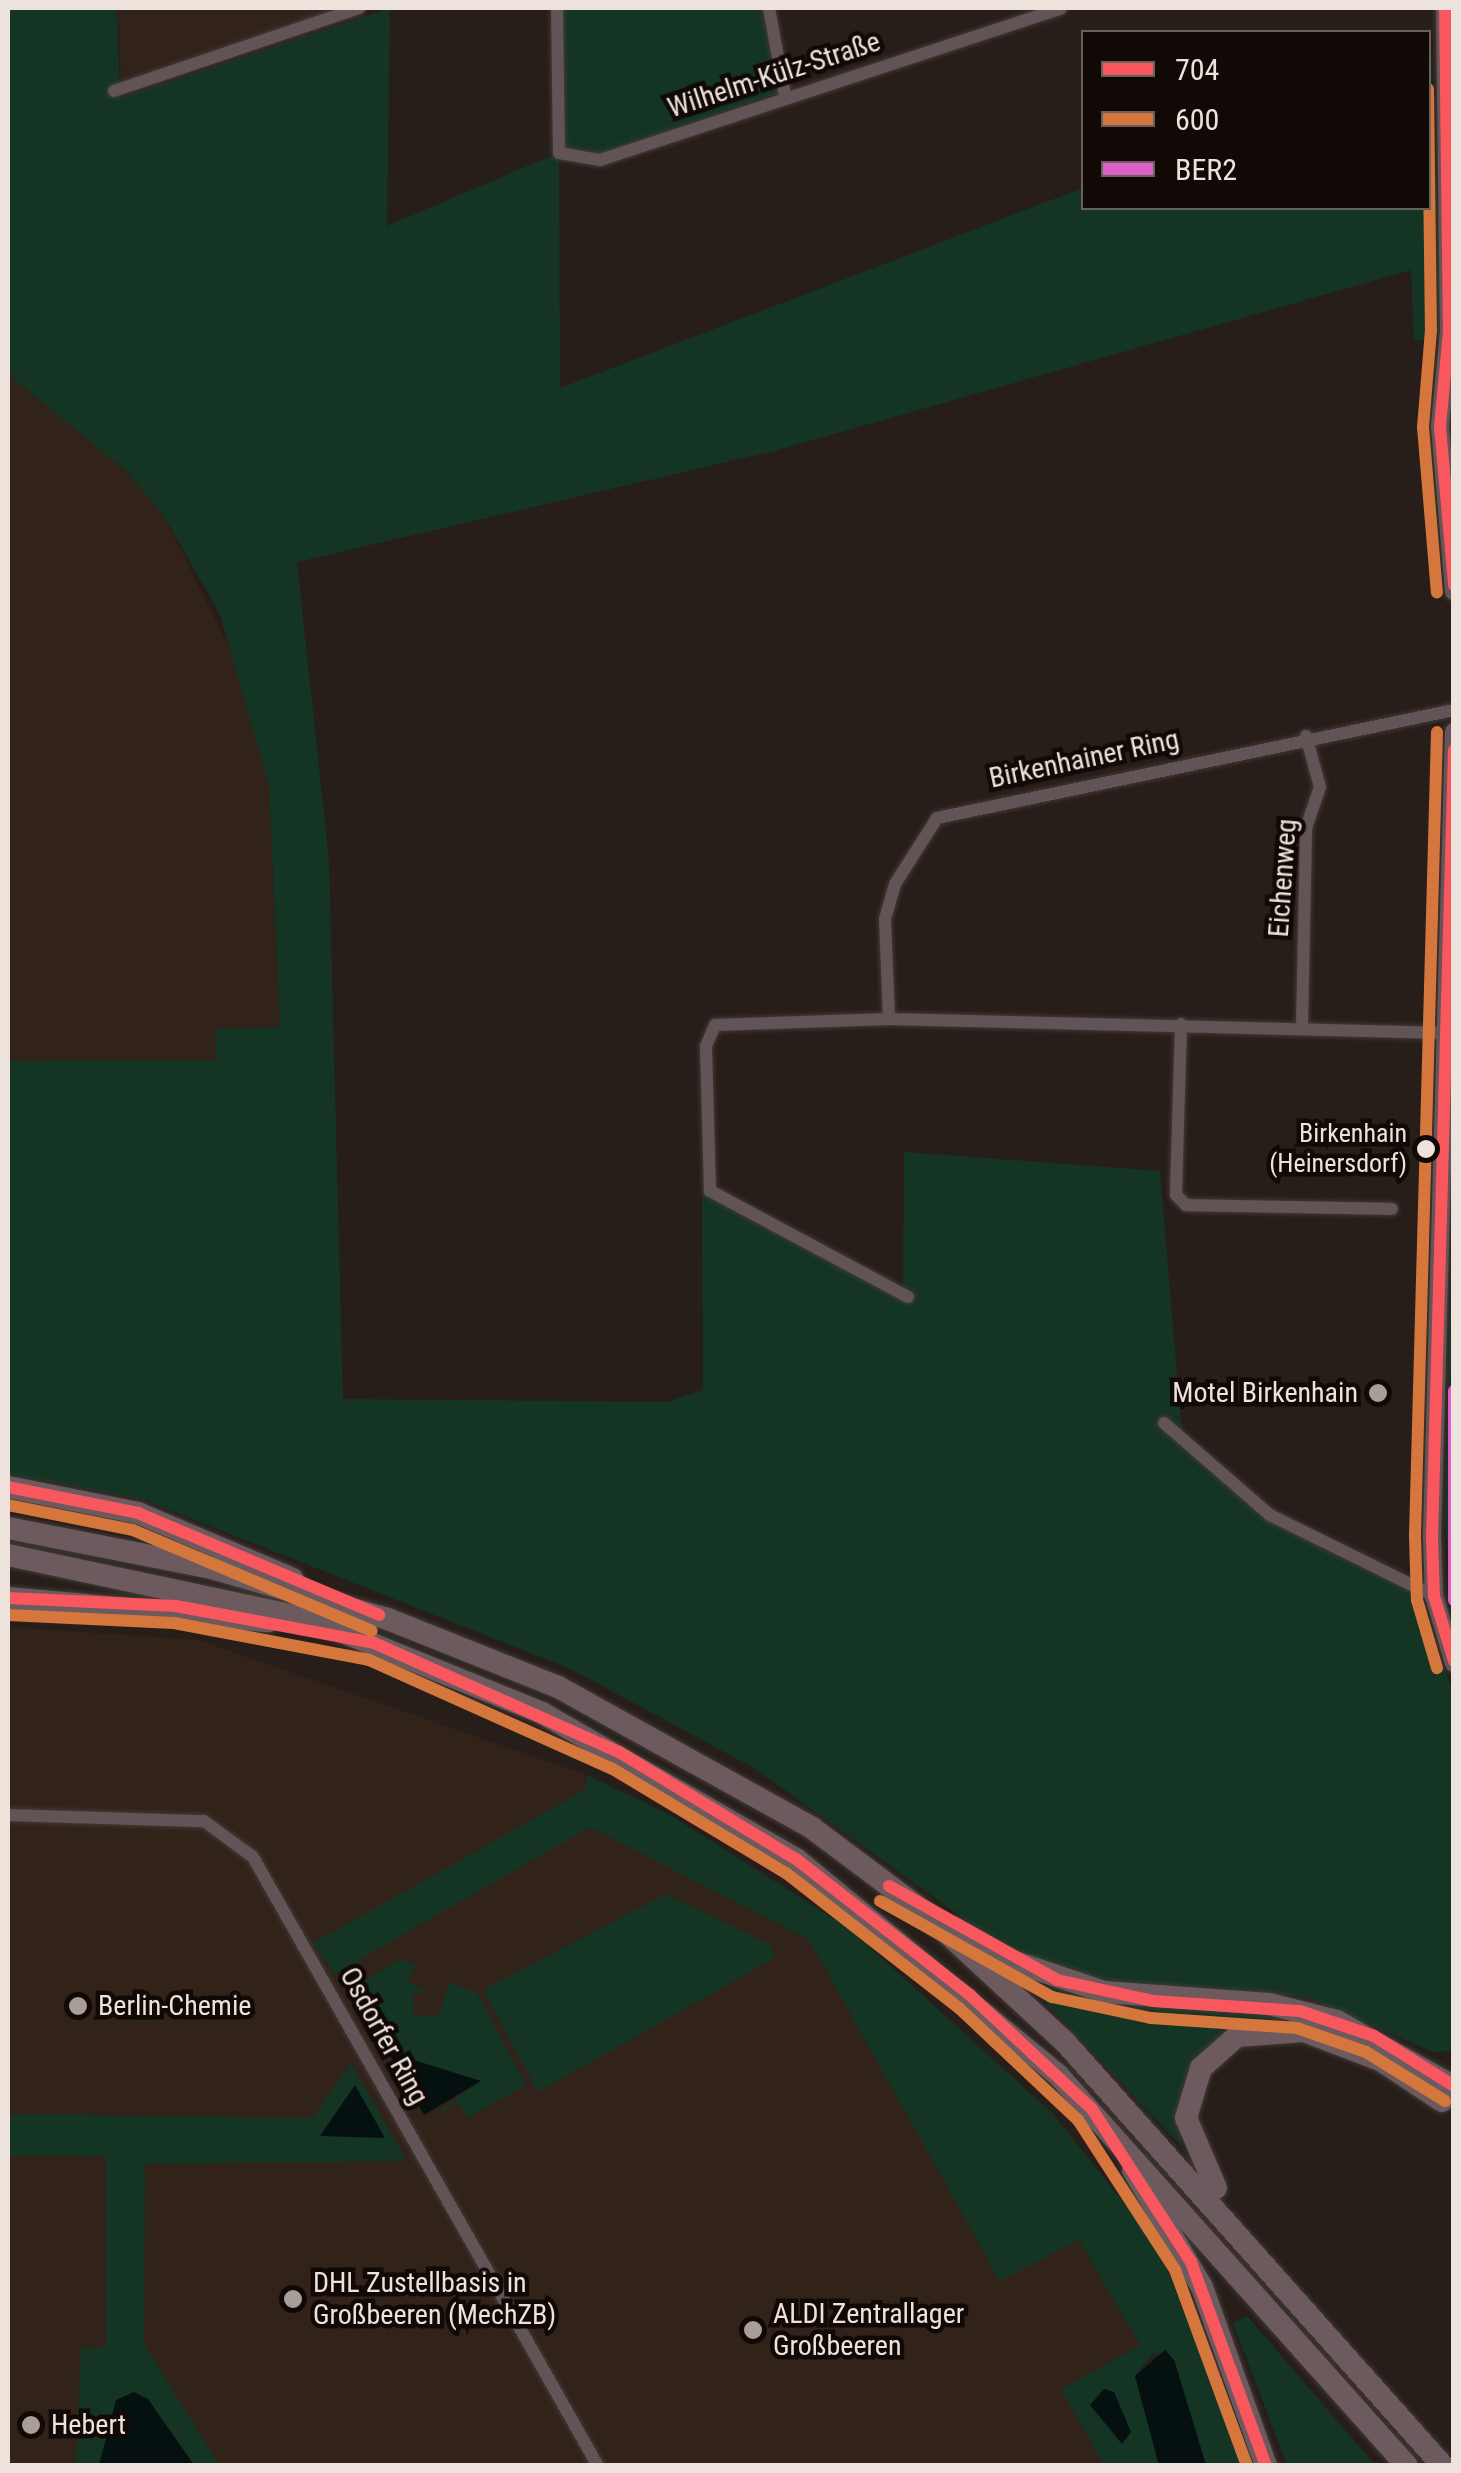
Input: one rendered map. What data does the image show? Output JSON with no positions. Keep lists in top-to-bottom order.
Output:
{
  "streets": {
    "street": [
      "Wilhelm-Külz-Straße",
      "Birkenhainer Ring",
      "Eichenweg",
      "Osdorfer Ring"
    ]
  },
  "crossings": [
    ["Birkenhainer Ring", "Eichenweg"]
  ],
  "places": [
    "Birkenhain (Heinersdorf)",
    "Motel Birkenhain",
    "Berlin-Chemie",
    "DHL Zustellbasis in Großbeeren (MechZB)",
    "ALDI Zentrallager Großbeeren",
    "Hebert"
  ],
  "lines": ["transit line 704", "transit line 600", "transit line BER2"],
  "legend": ["704", "600", "BER2"]
}
